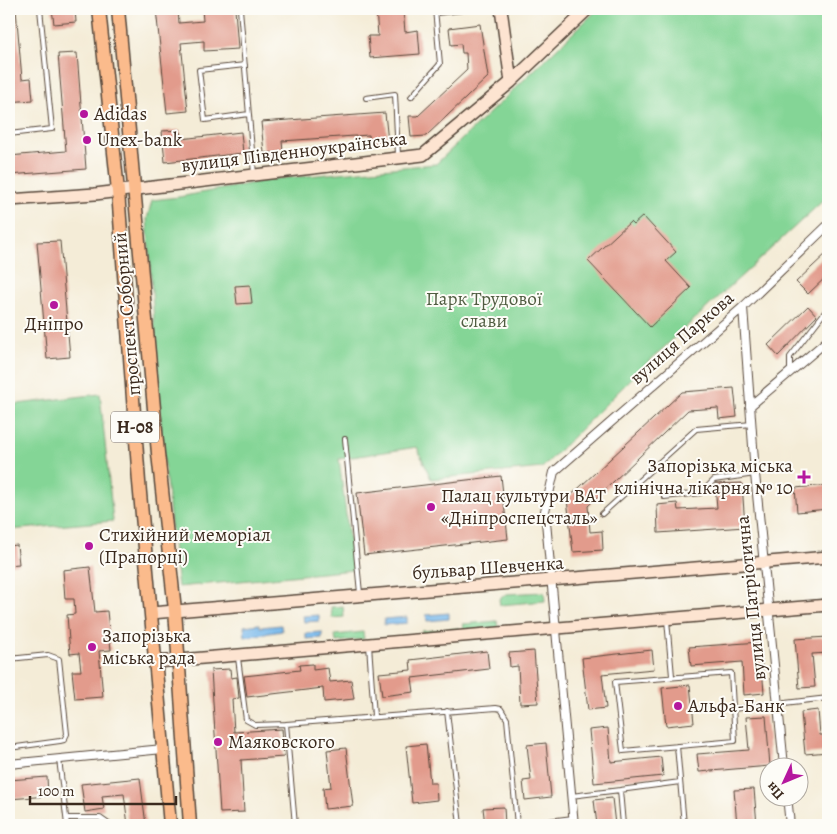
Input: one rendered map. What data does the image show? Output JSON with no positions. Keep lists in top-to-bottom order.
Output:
{
  "streets": {
    "main road": ["проспект Соборний", "Н-08"],
    "street": [
      "вулиця Південноукраїнська",
      "вулиця Паркова",
      "бульвар Шевченка",
      "вулиця Патріотична"
    ]
  },
  "crossings": [
    ["вулиця Південноукраїнська", "проспект Соборний"],
    ["проспект Соборний", "бульвар Шевченка"],
    ["вулиця Паркова", "бульвар Шевченка"],
    ["вулиця Паркова", "вулиця Патріотична"],
    ["бульвар Шевченка", "вулиця Патріотична"]
  ],
  "parks": ["Парк Трудової слави"],
  "places": {
    "other": [
      "Adidas",
      "Unex-bank",
      "Дніпро",
      "Палац культури ВАТ «Дніпроспецсталь»",
      "Стихійний меморіал (Прапорці)",
      "Запорізька міська рада",
      "Альфа-Банк",
      "Маяковского"
    ],
    "health": ["Запорізька міська клінічна лікарня № 10"]
  },
  "scale_bar": "100 m",
  "north": "bottom left"
}
